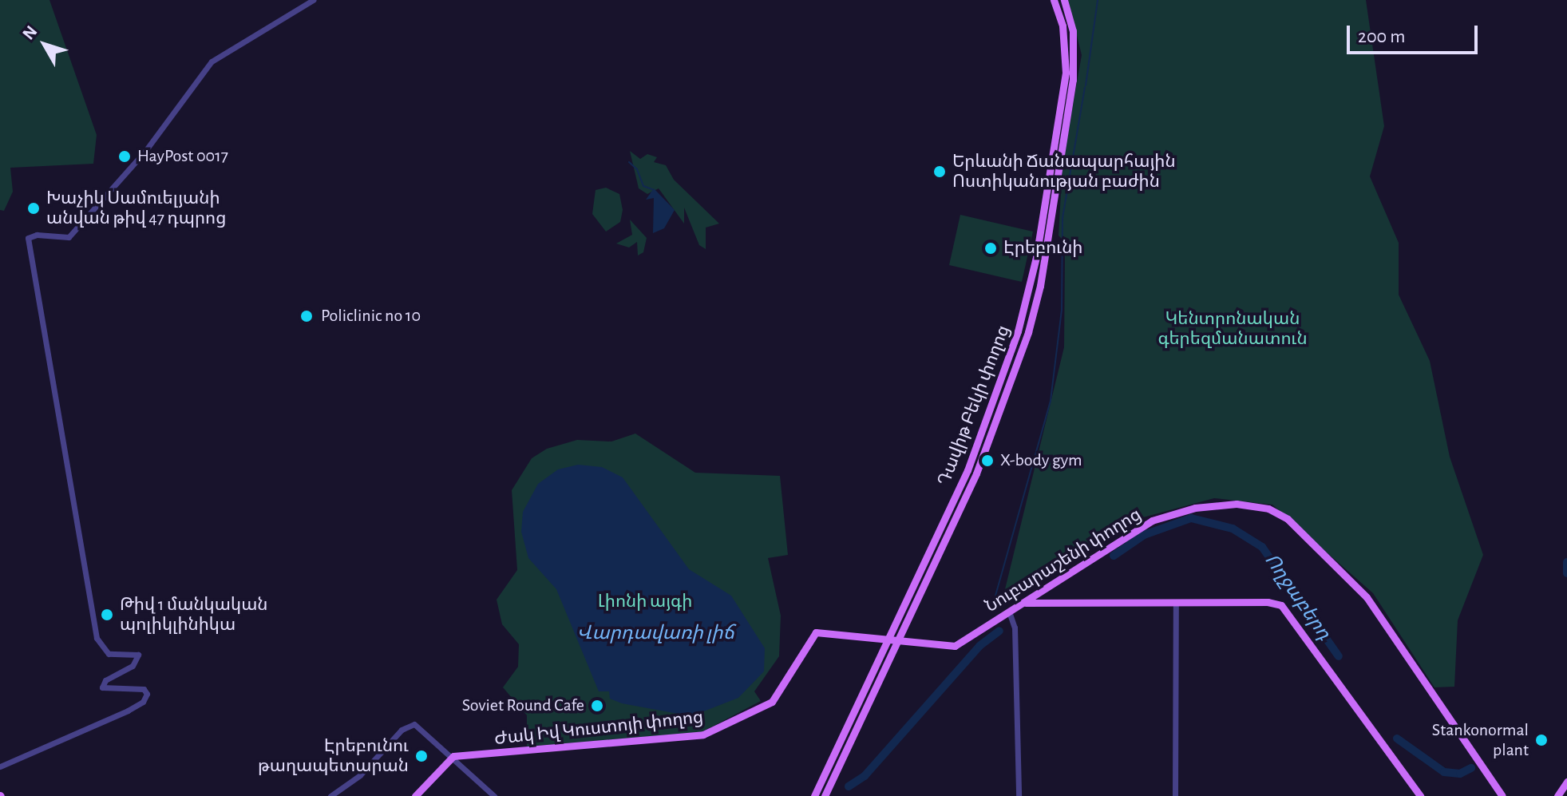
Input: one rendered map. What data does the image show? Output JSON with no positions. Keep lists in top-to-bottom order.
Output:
{
  "streets": {
    "main road": ["Դավիթ Բեկի փողոց", "Նուբարաշենի փողոց", "Ժակ Իվ Կուստոյի փողոց"]
  },
  "crossings": [
    ["Դավիթ Բեկի փողոց", "Նուբարաշենի փողոց"],
    ["Դավիթ Բեկի փողոց", "Ժակ Իվ Կուստոյի փողոց"],
    ["Նուբարաշենի փողոց", "Ժակ Իվ Կուստոյի փողոց"]
  ],
  "water": ["Ողջաբերդ", "Վարդավառի լիճ"],
  "parks": ["Կենտրոնական գերեզմանատուն", "Լիոնի այգի"],
  "places": [
    "HayPost 0017",
    "Երևանի Ճանապարհային Ոստիկանության բաժին",
    "Խաչիկ Սամուելյանի անվան թիվ 47 դպրոց",
    "Էրեբունի",
    "Policlinic no 10",
    "X-body gym",
    "Թիվ 1 մանկական պոլիկլինիկա",
    "Soviet Round Cafe",
    "Stankonormal plant",
    "Էրեբունու թաղապետարան"
  ],
  "scale_bar": "200 m",
  "north": "top left"
}
